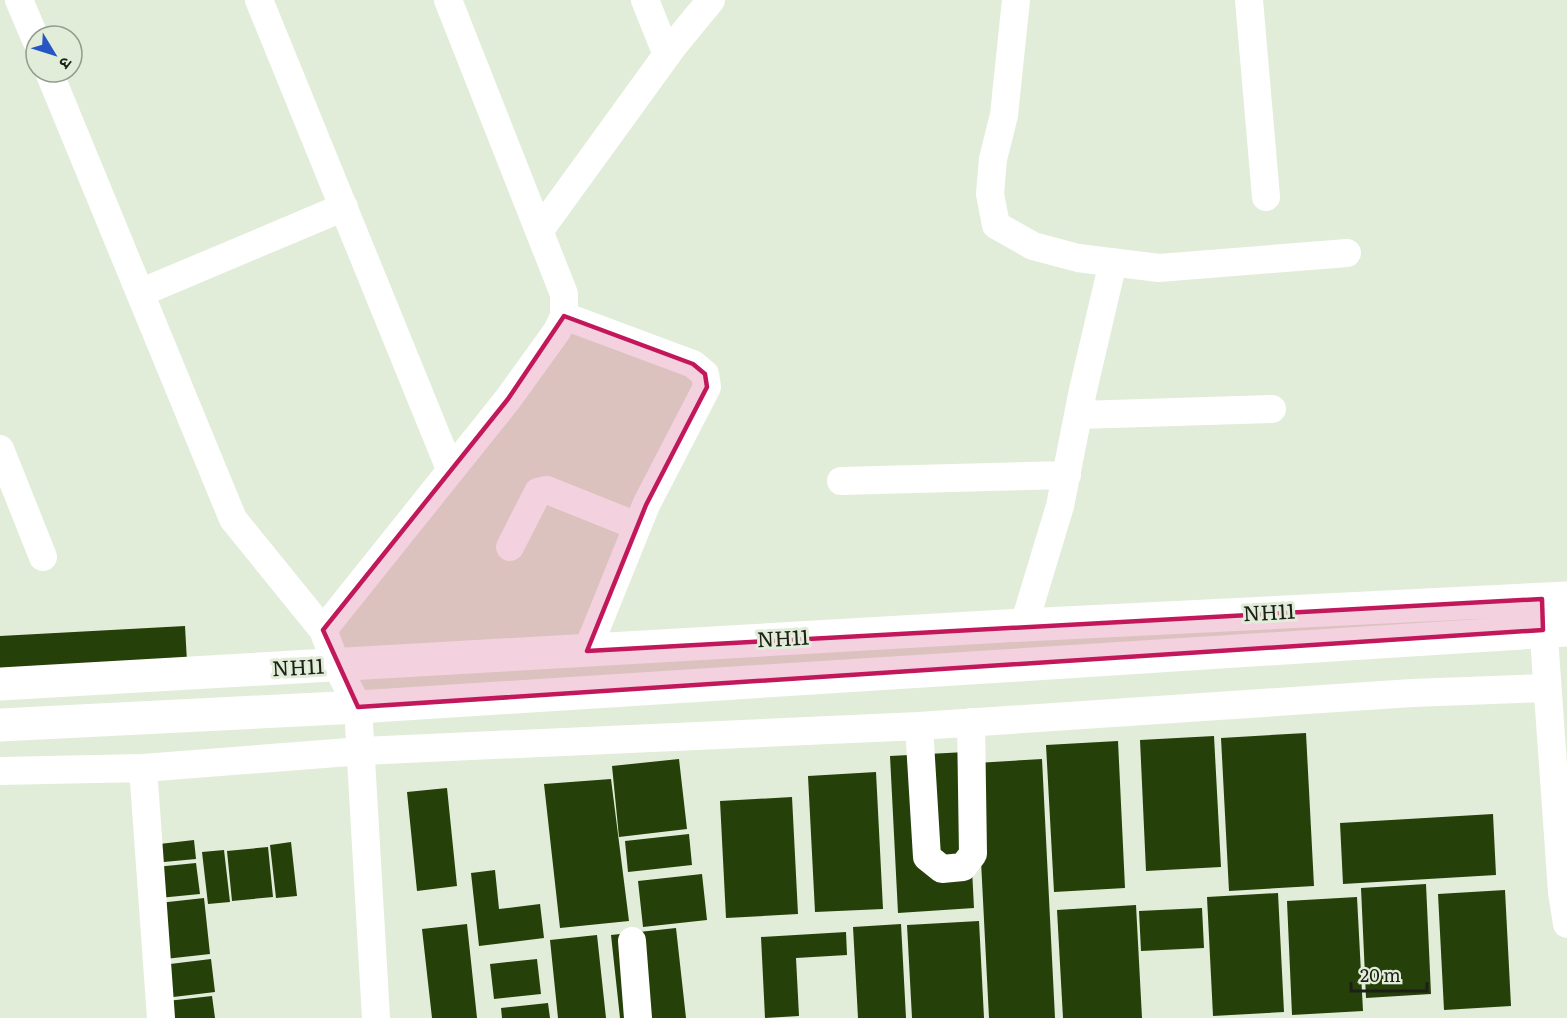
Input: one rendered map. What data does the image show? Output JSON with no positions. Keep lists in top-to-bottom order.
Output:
{
  "streets": {
    "highway": ["NH11"]
  },
  "scale_bar": "20 m",
  "north": "bottom right"
}
